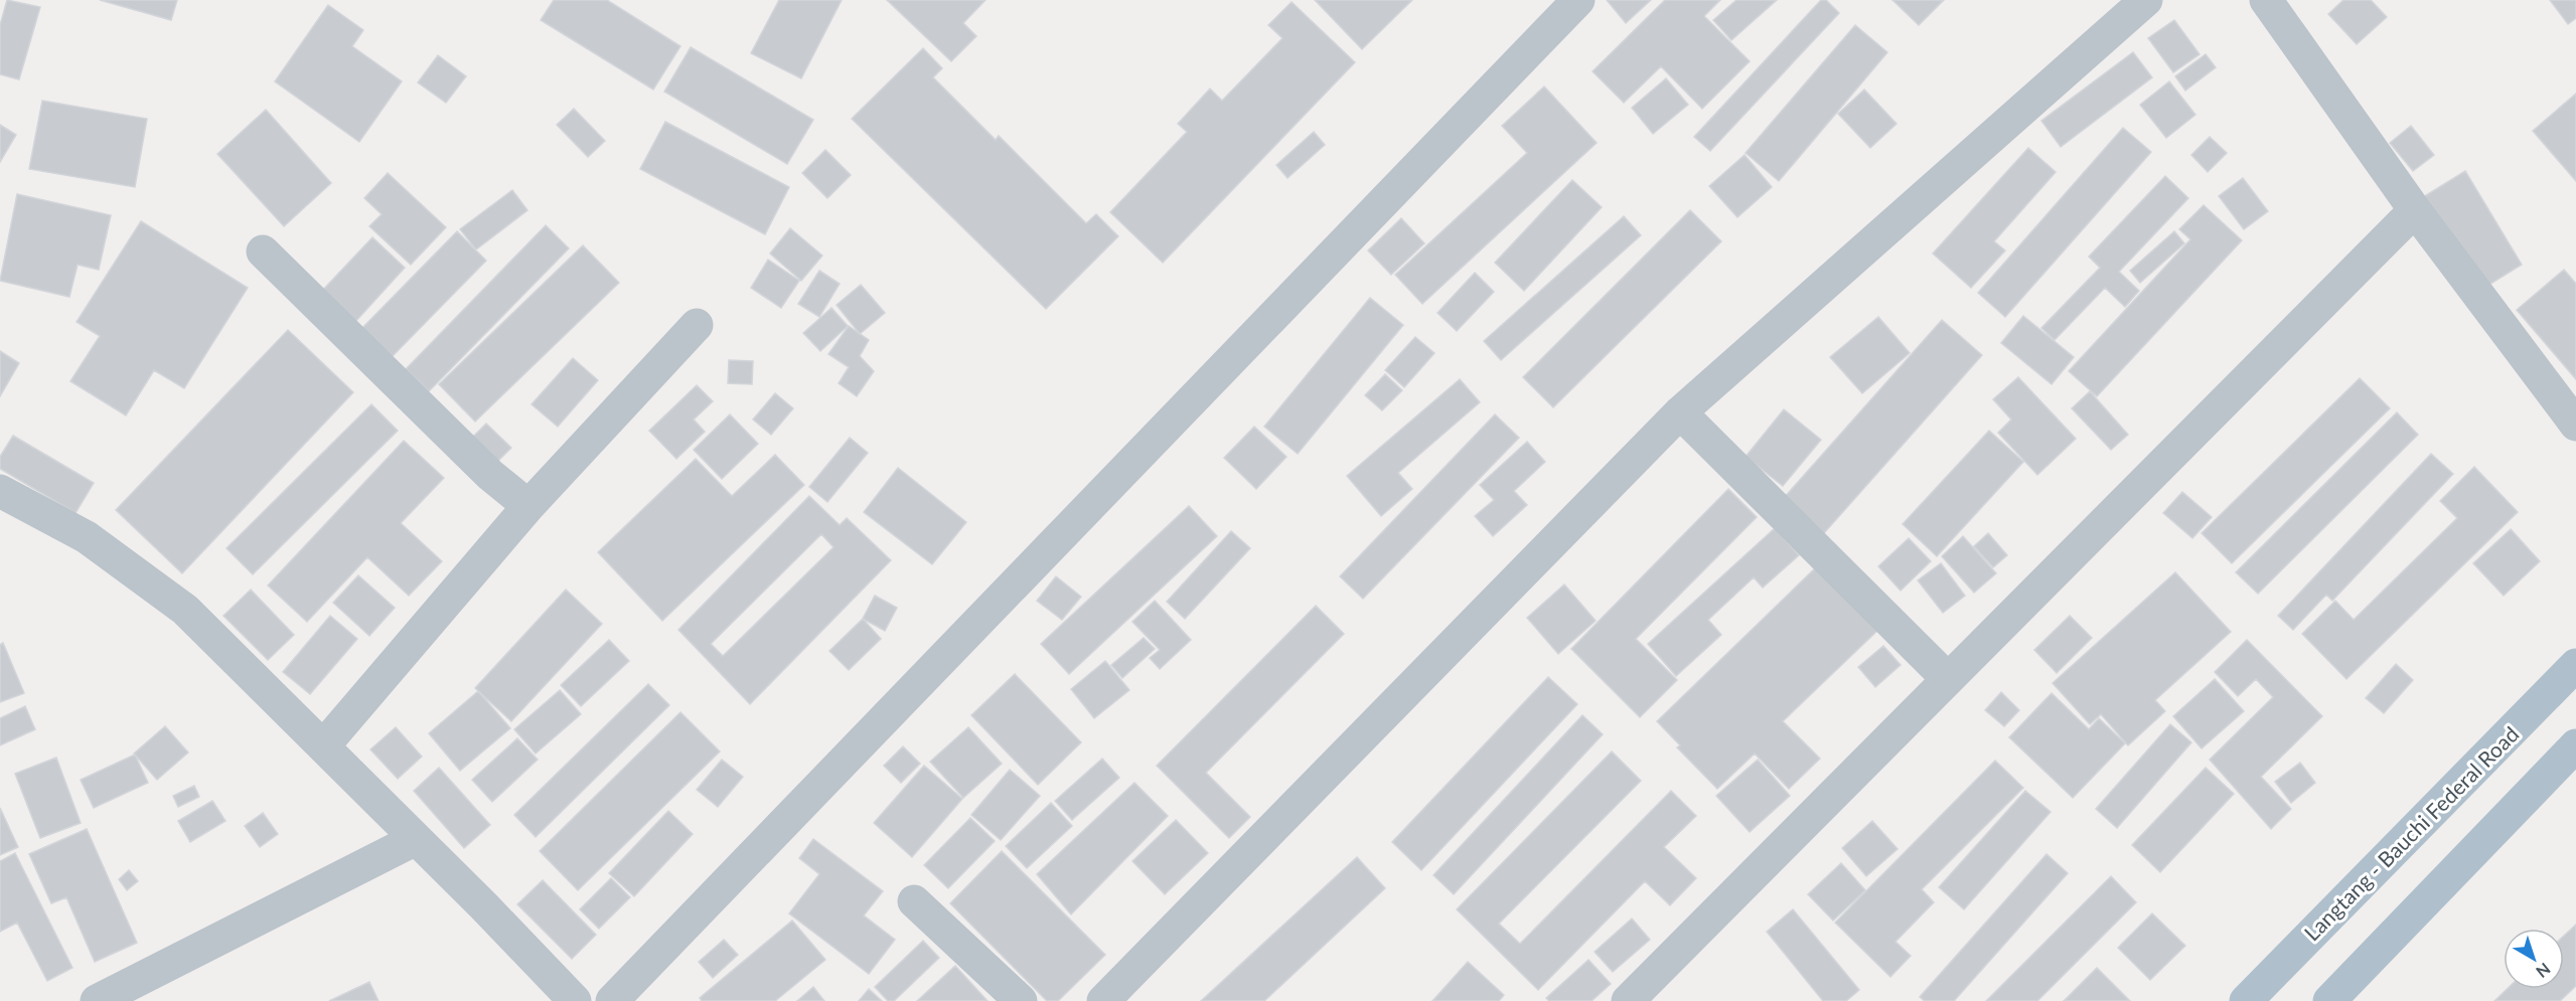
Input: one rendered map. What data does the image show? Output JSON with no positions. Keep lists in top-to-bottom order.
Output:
{
  "streets": {
    "main road": ["Langtang - Bauchi Federal Road"]
  },
  "north": "bottom right"
}
